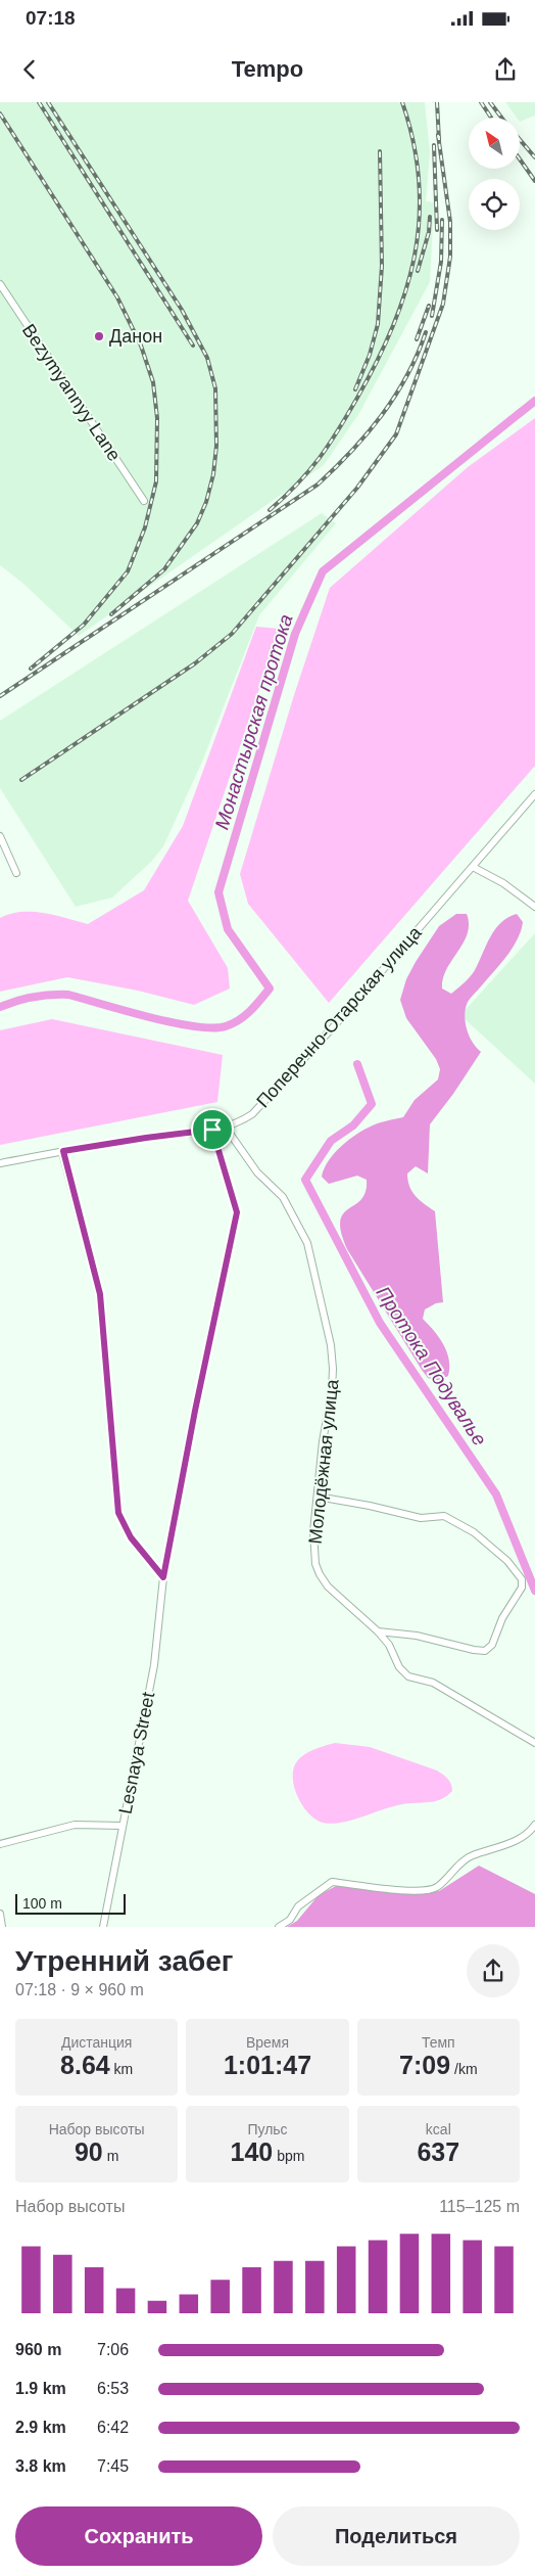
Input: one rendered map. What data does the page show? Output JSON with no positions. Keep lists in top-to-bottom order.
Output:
{
  "streets": {
    "street": [
      "Bezymyannyy Lane",
      "Поперечно-Отарская улица",
      "Молодёжная улица",
      "Lesnaya Street"
    ]
  },
  "crossings": [
    ["Поперечно-Отарская улица", "Молодёжная улица"],
    ["Поперечно-Отарская улица", "Lesnaya Street"]
  ],
  "water": ["Монастырская протока", "Протока Подувалье"],
  "places": ["Данон"],
  "scale_bar": "100 m",
  "north": "top left",
  "page": {
    "status": "07:18",
    "header": "Tempo",
    "scale": "100 m",
    "heading": ["Утренний забег", "07:18 · 9 × 960 m"],
    "stats": [
      ["Дистанция", "8.64 km"],
      ["Время", "1:01:47"],
      ["Темп", "7:09 /km"],
      ["Набор высоты", "90 m"],
      ["Пульс", "140 bpm"],
      ["kcal", "637"]
    ],
    "chart": ["Набор высоты", "115–125 m"],
    "list": [
      {
        "name": "960 m",
        "note": "7:06"
      },
      {
        "name": "1.9 km",
        "note": "6:53"
      },
      {
        "name": "2.9 km",
        "note": "6:42"
      },
      {
        "name": "3.8 km",
        "note": "7:45"
      }
    ],
    "buttons": ["Сохранить", "Поделиться"]
  }
}
